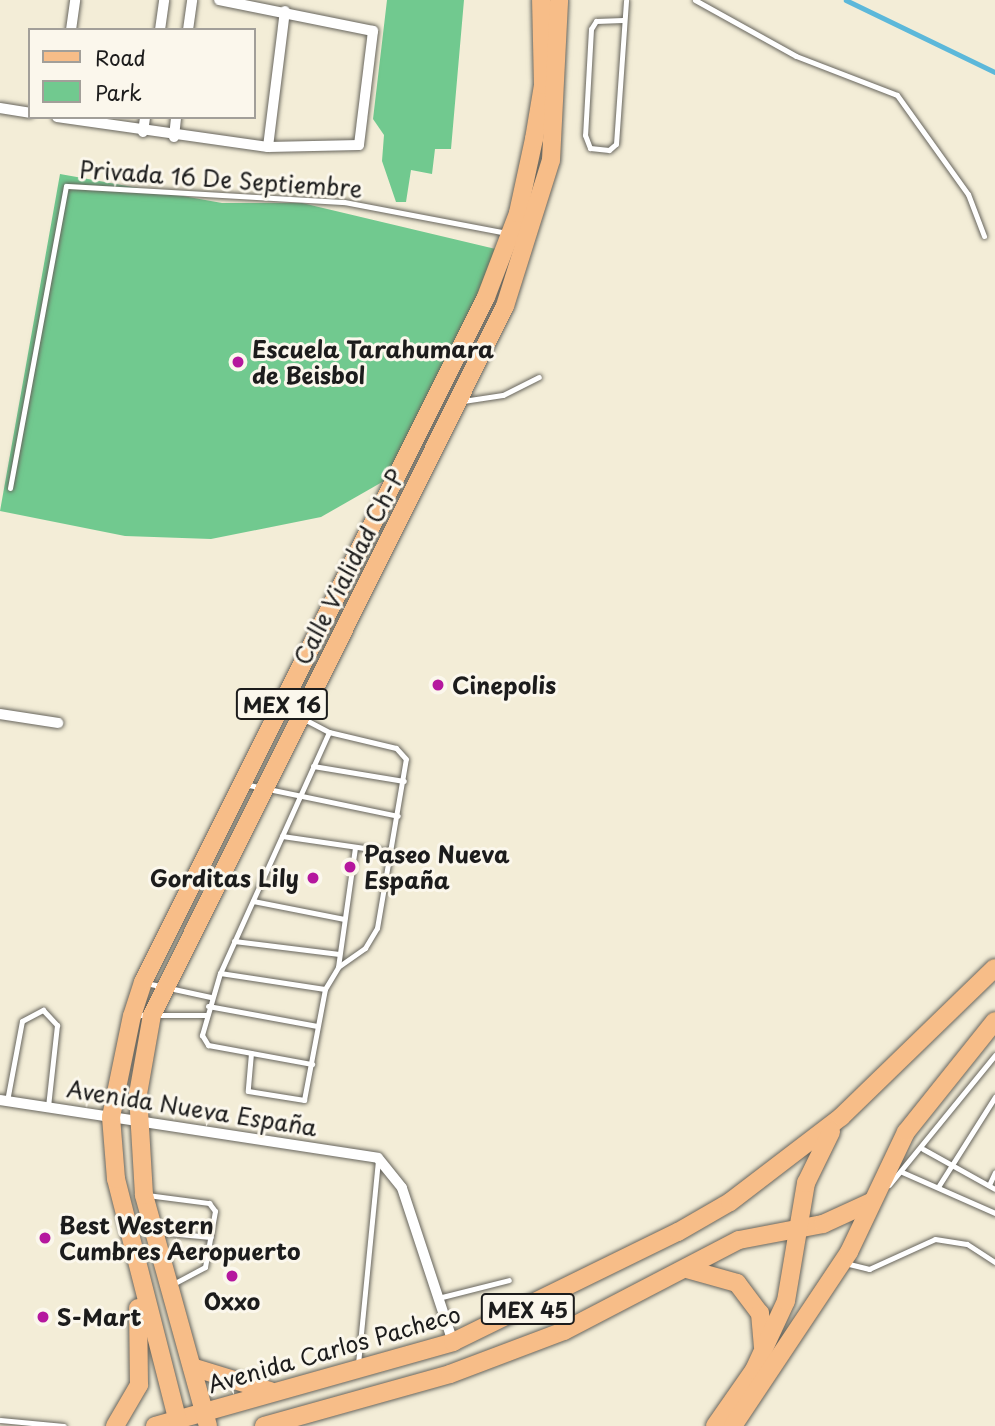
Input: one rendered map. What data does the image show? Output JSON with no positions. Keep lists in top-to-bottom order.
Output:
{
  "streets": {
    "main road": [
      "Calle Vialidad Ch-P",
      "MEX 16",
      "MEX 45",
      "Avenida Carlos Pacheco"
    ],
    "street": ["Avenida Nueva España"],
    "lane": ["Privada 16 De Septiembre"]
  },
  "crossings": [
    ["Privada 16 De Septiembre", "Calle Vialidad Ch-P"],
    ["Calle Vialidad Ch-P", "Avenida Nueva España"],
    ["Calle Vialidad Ch-P", "Avenida Carlos Pacheco"]
  ],
  "places": [
    "Escuela Tarahumara de Beisbol",
    "Cinepolis",
    "Paseo Nueva España",
    "Gorditas Lily",
    "Best Western Cumbres Aeropuerto",
    "Oxxo",
    "S-Mart"
  ],
  "legend": ["Road", "Park"]
}
